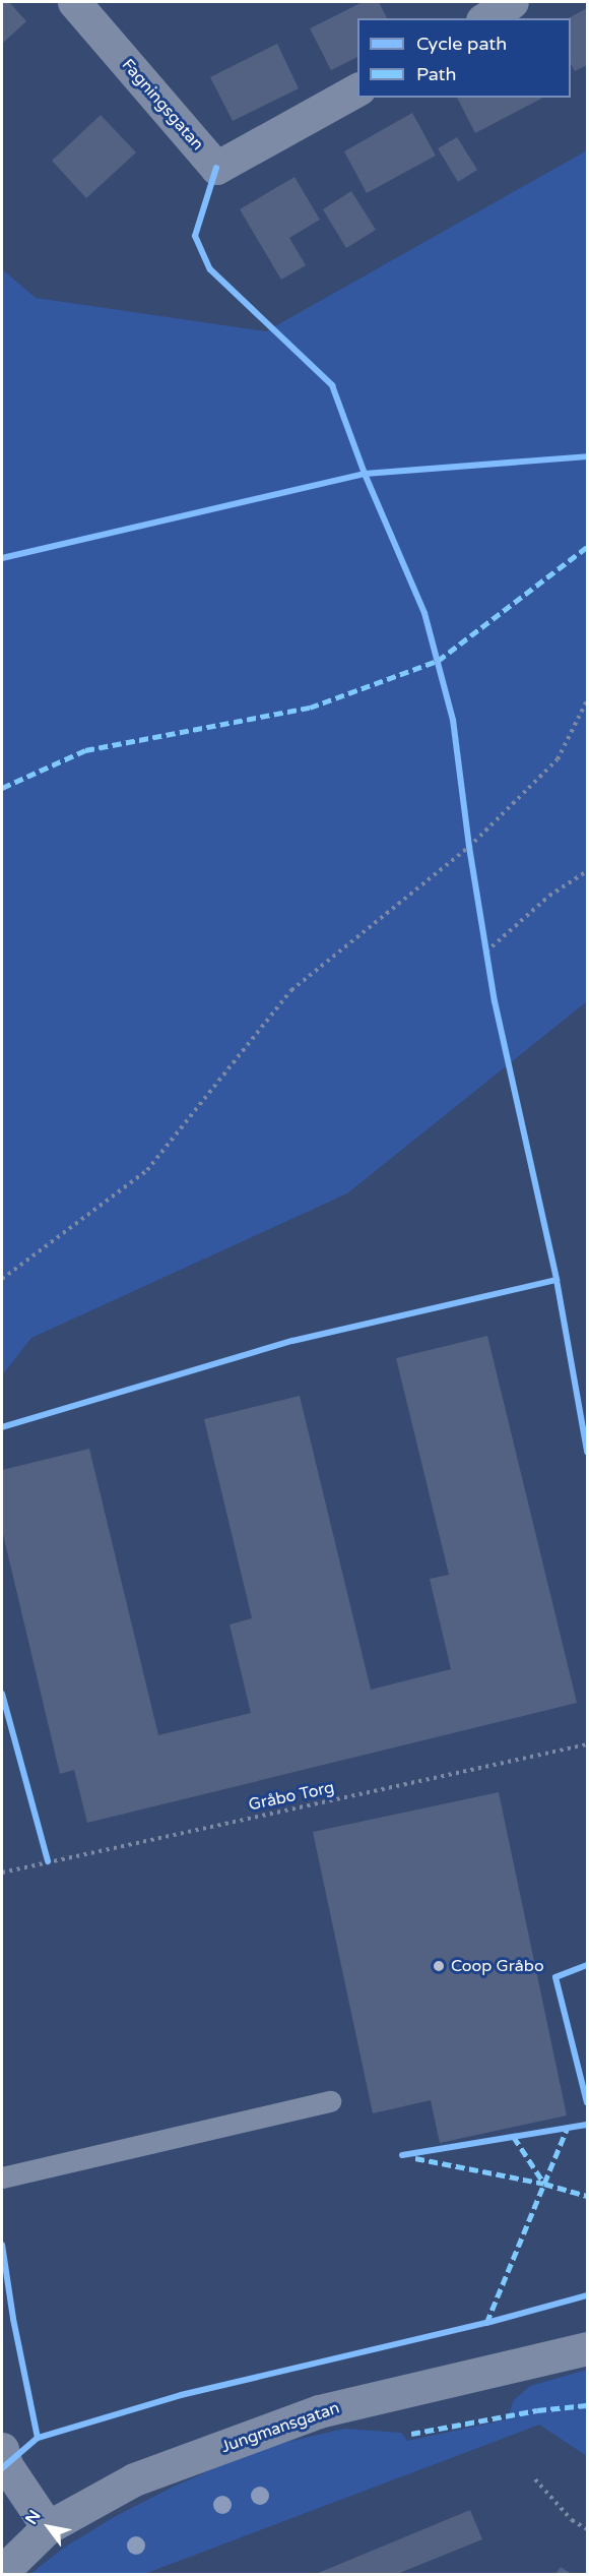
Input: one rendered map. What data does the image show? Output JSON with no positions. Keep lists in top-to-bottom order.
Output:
{
  "streets": {
    "street": ["Fagningsgatan", "Jungmansgatan"],
    "path": ["Gråbo Torg"]
  },
  "places": ["Coop Gråbo"],
  "legend": ["Cycle path", "Path"],
  "north": "top left"
}
